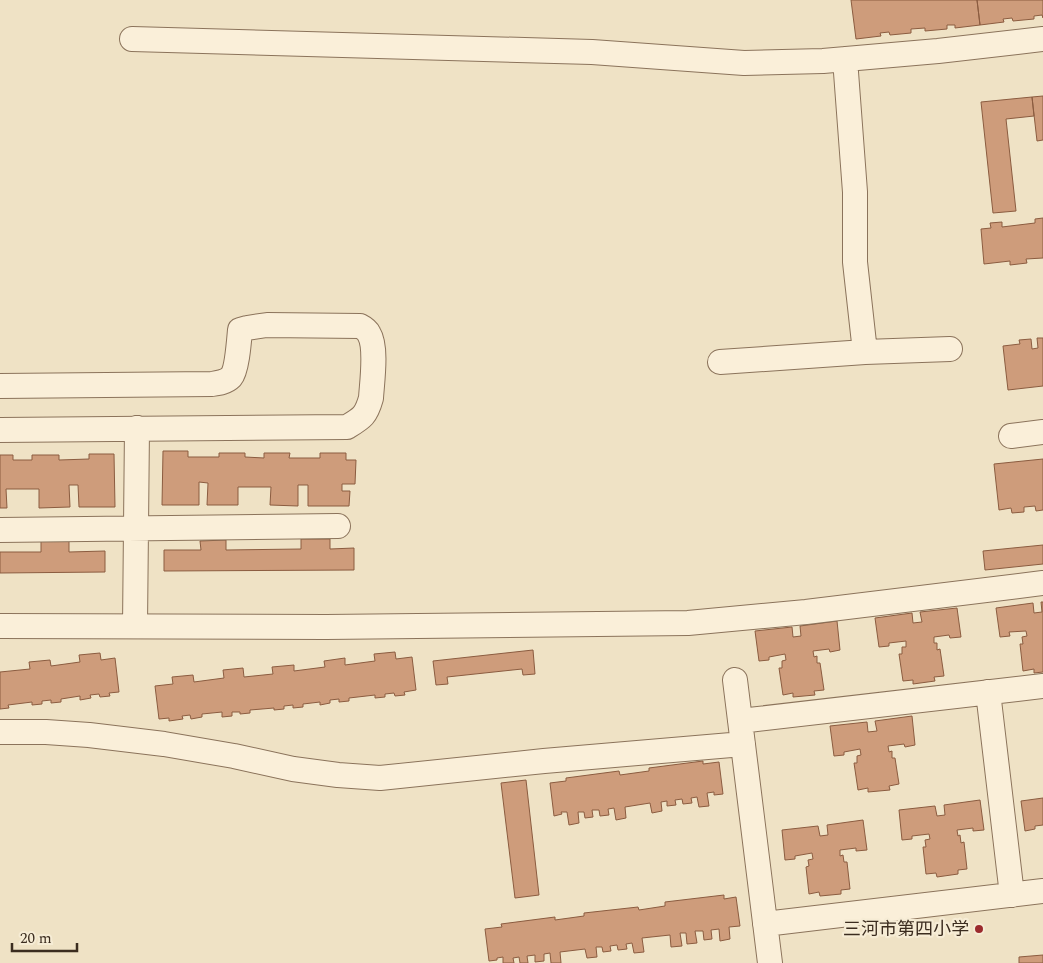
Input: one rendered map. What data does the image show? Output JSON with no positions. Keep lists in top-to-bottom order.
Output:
{
  "places": ["三河市第四小学"],
  "scale_bar": "20 m"
}
